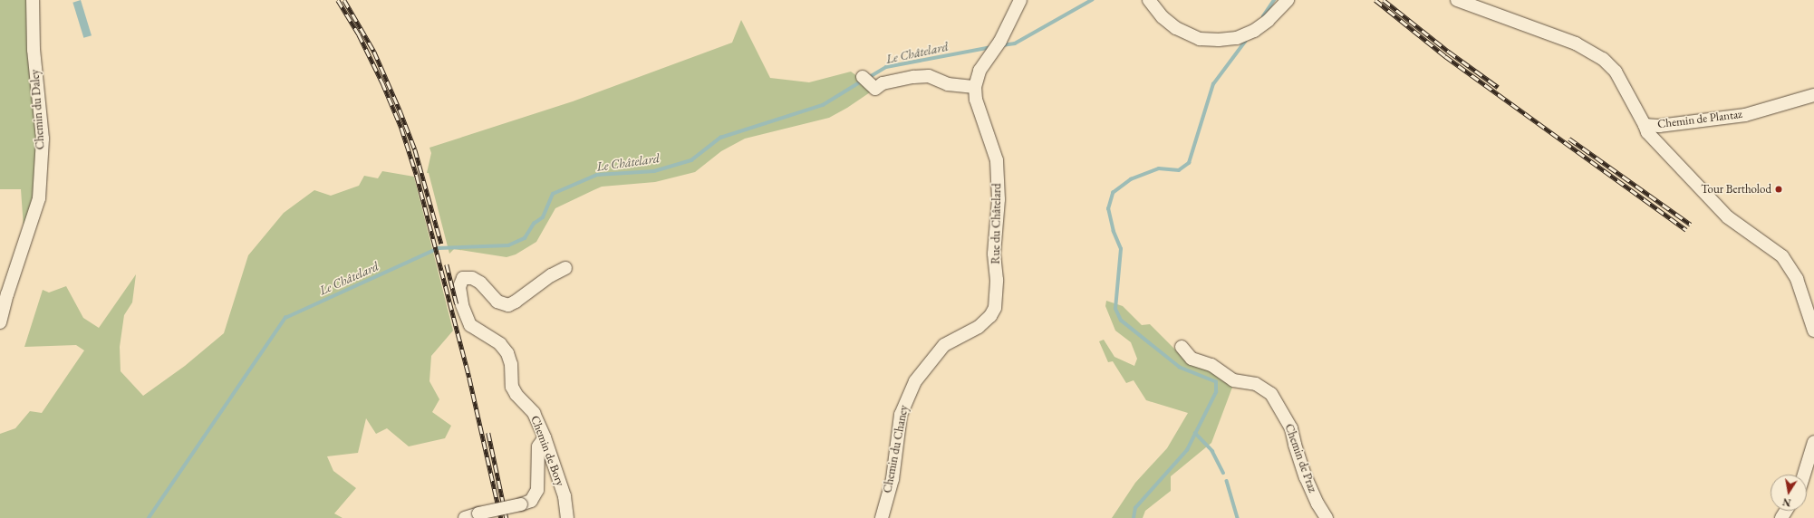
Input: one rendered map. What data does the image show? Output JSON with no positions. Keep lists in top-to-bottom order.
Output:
{
  "streets": {
    "street": [
      "Chemin du Daley",
      "Chemin de Plantaz",
      "Rue du Châtelard",
      "Chemin du Chaney",
      "Chemin de Bory",
      "Chemin de Praz"
    ]
  },
  "crossings": [
    ["Rue du Châtelard", "Chemin du Chaney"]
  ],
  "water": ["Le Châtelard"],
  "places": ["Tour Bertholod"],
  "north": "bottom"
}
